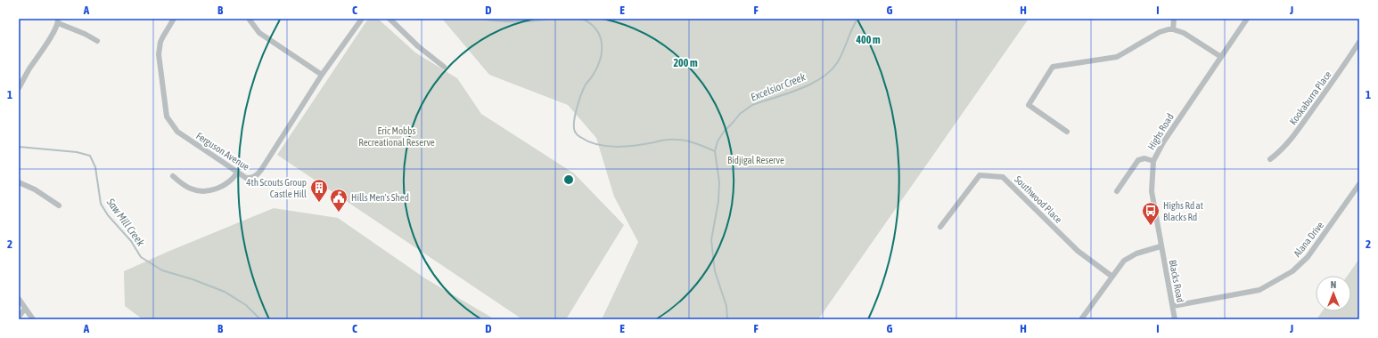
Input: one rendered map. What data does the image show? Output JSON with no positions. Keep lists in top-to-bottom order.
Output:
{
  "streets": {
    "street": [
      "Kookaburra Place",
      "Highs Road",
      "Ferguson Avenue",
      "Southwood Place",
      "Alana Drive",
      "Blacks Road"
    ]
  },
  "crossings": [
    ["Highs Road", "Blacks Road"],
    ["Alana Drive", "Blacks Road"]
  ],
  "water": ["Excelsior Creek", "Saw Mill Creek"],
  "parks": ["Eric Mobbs Recreational Reserve", "Bidjigal Reserve"],
  "places": {
    "building": ["4th Scouts Group Castle Hill"],
    "public building": ["Hills Men's Shed"],
    "bus stop": ["Highs Rd at Blacks Rd"]
  },
  "north": "top",
  "grid": {
    "columns": [
      "A",
      "B",
      "C",
      "D",
      "E",
      "F",
      "G",
      "H",
      "I",
      "J"
    ],
    "rows": ["1", "2"]
  },
  "rings": ["400 m", "200 m"]
}
